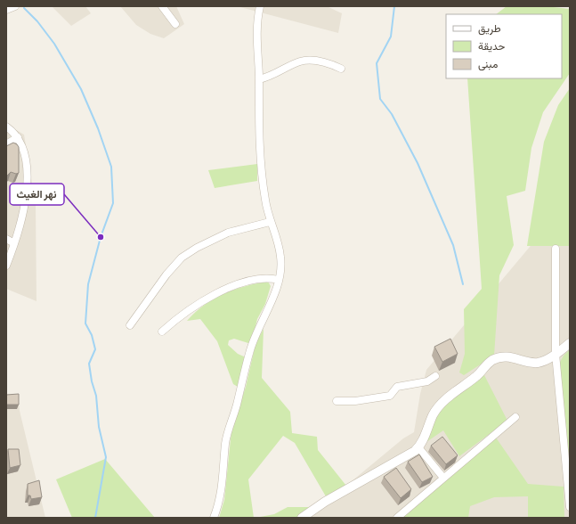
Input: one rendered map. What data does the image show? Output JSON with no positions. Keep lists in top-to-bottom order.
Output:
{
  "places": ["نهر الغيث"],
  "legend": ["طريق", "حديقة", "مبنى"]
}
